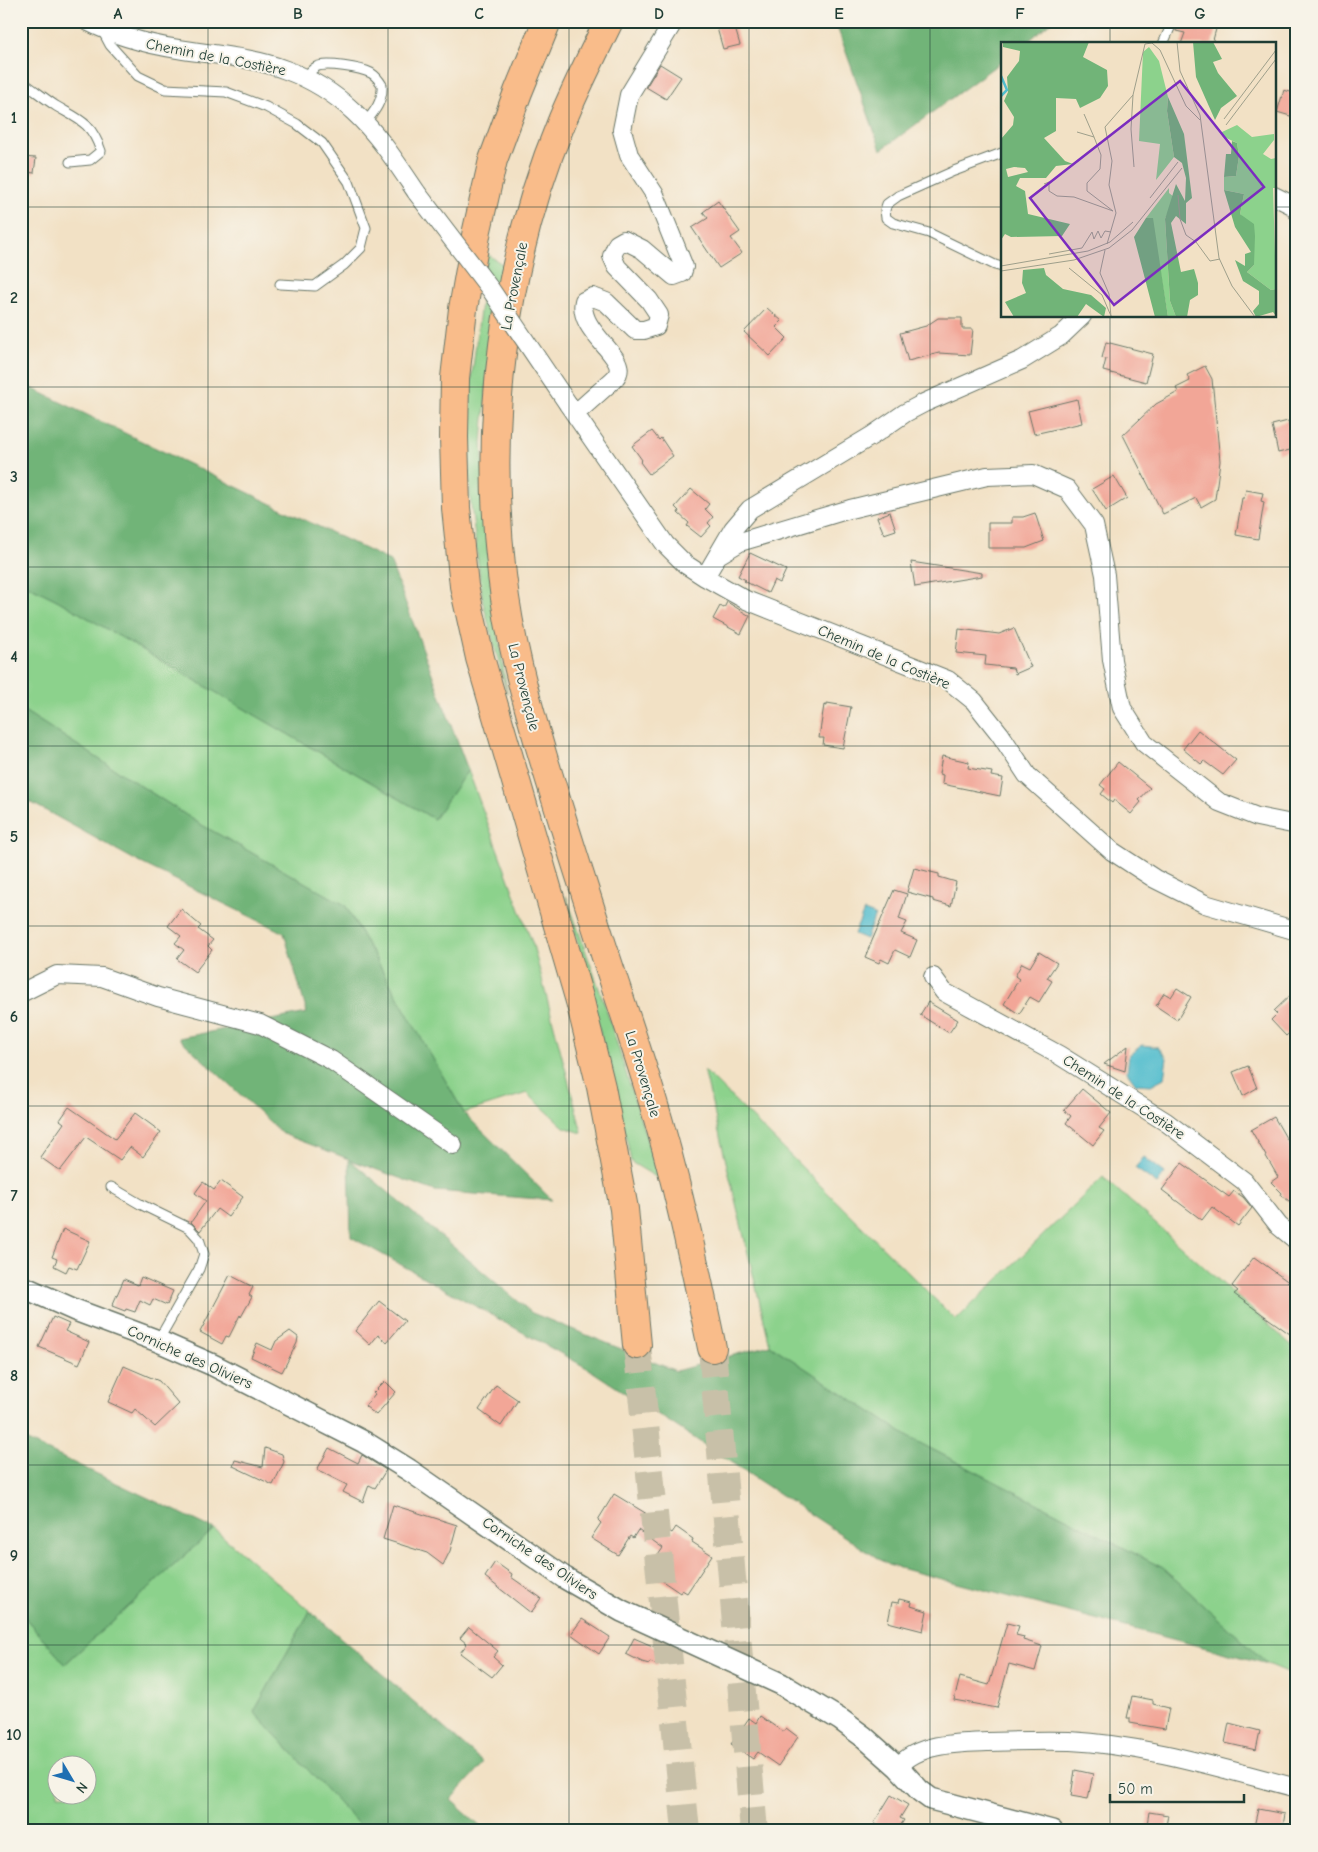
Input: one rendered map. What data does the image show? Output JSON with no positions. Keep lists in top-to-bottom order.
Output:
{
  "streets": {
    "highway": ["La Provençale"],
    "street": ["Chemin de la Costière", "Corniche des Oliviers"]
  },
  "scale_bar": "50 m",
  "north": "bottom right",
  "grid": {
    "columns": [
      "A",
      "B",
      "C",
      "D",
      "E",
      "F",
      "G"
    ],
    "rows": [
      "1",
      "2",
      "3",
      "4",
      "5",
      "6",
      "7",
      "8",
      "9",
      "10"
    ]
  }
}
